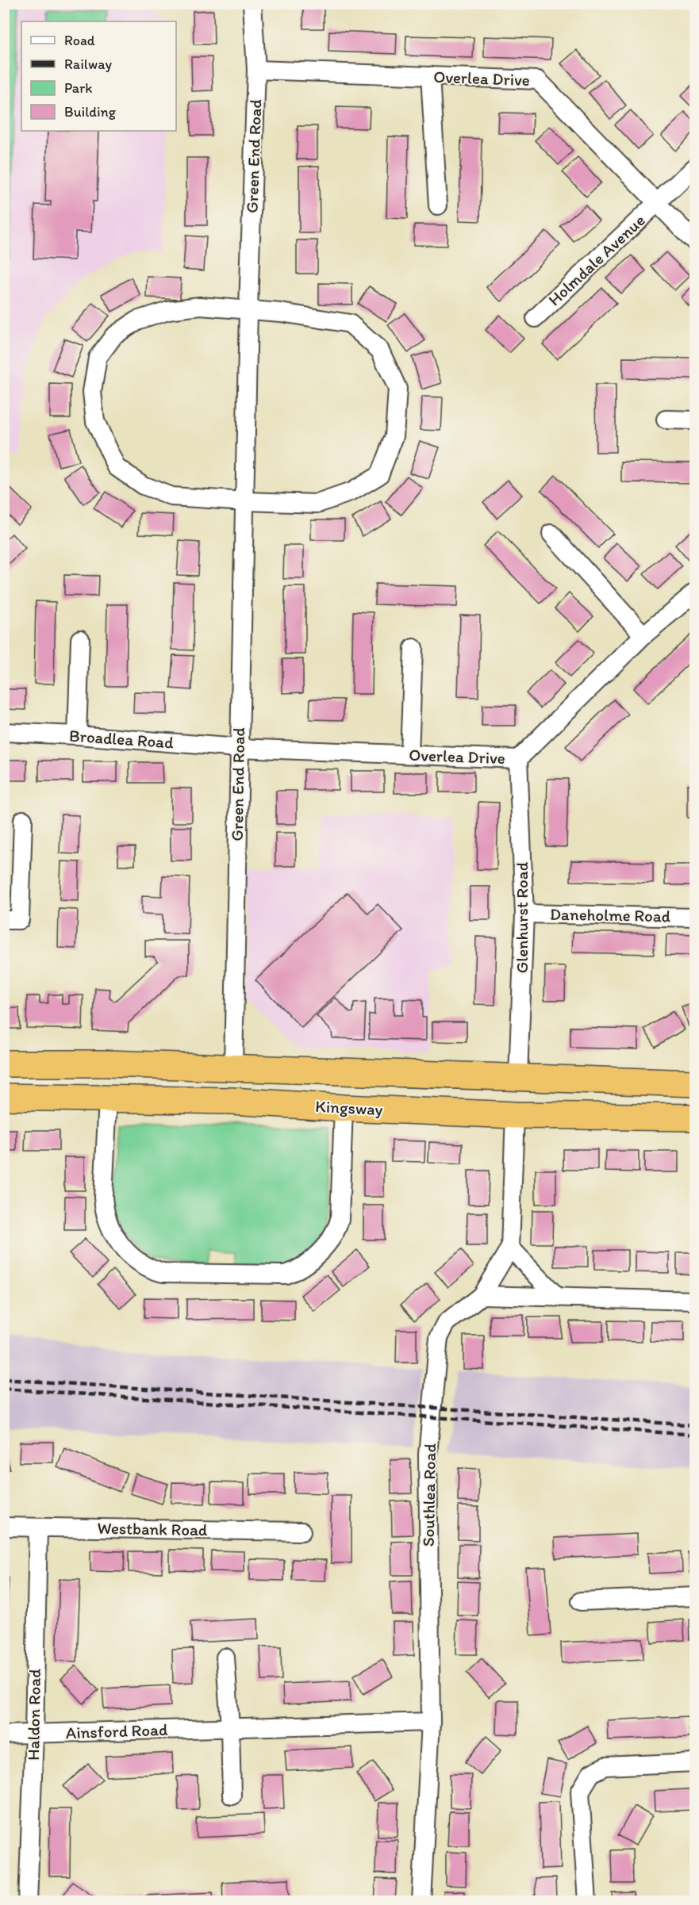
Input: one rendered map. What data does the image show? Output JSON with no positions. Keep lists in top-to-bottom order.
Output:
{
  "streets": {
    "highway": ["Kingsway"],
    "street": [
      "Overlea Drive",
      "Green End Road",
      "Holmdale Avenue",
      "Broadlea Road",
      "Daneholme Road",
      "Glenhurst Road",
      "Southlea Road",
      "Westbank Road",
      "Haldon Road",
      "Ainsford Road"
    ]
  },
  "crossings": [
    ["Overlea Drive", "Green End Road"],
    ["Overlea Drive", "Holmdale Avenue"],
    ["Overlea Drive", "Broadlea Road"],
    ["Overlea Drive", "Glenhurst Road"],
    ["Green End Road", "Broadlea Road"],
    ["Daneholme Road", "Glenhurst Road"],
    ["Kingsway", "Southlea Road"],
    ["Southlea Road", "Ainsford Road"],
    ["Westbank Road", "Haldon Road"],
    ["Haldon Road", "Ainsford Road"]
  ],
  "legend": [
    "Road",
    "Railway",
    "Park",
    "Building"
  ]
}
